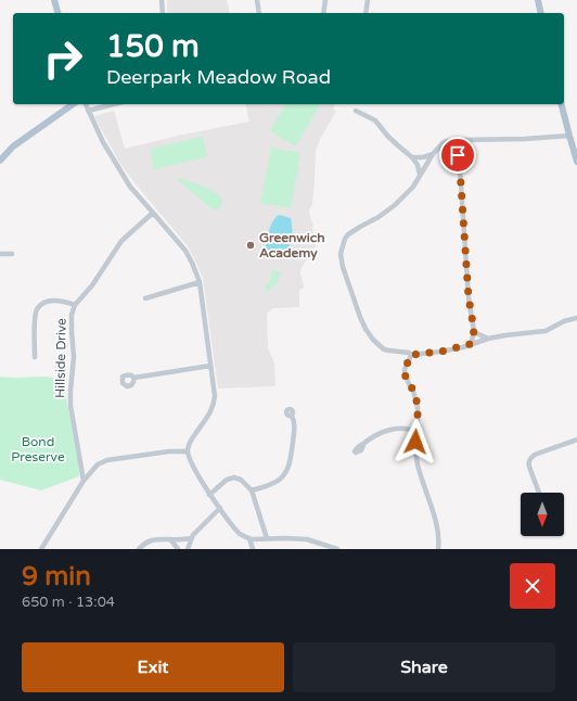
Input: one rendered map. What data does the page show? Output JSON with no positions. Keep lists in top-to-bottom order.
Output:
{
  "streets": {
    "street": ["Hillside Drive"]
  },
  "parks": ["Bond Preserve"],
  "places": ["Greenwich Academy"],
  "north": "bottom",
  "page": {
    "turn": ["150 m", "Deerpark Meadow Road"],
    "heading": ["9 min", "650 m · 13:04"],
    "buttons": ["Exit", "Share"]
  }
}
